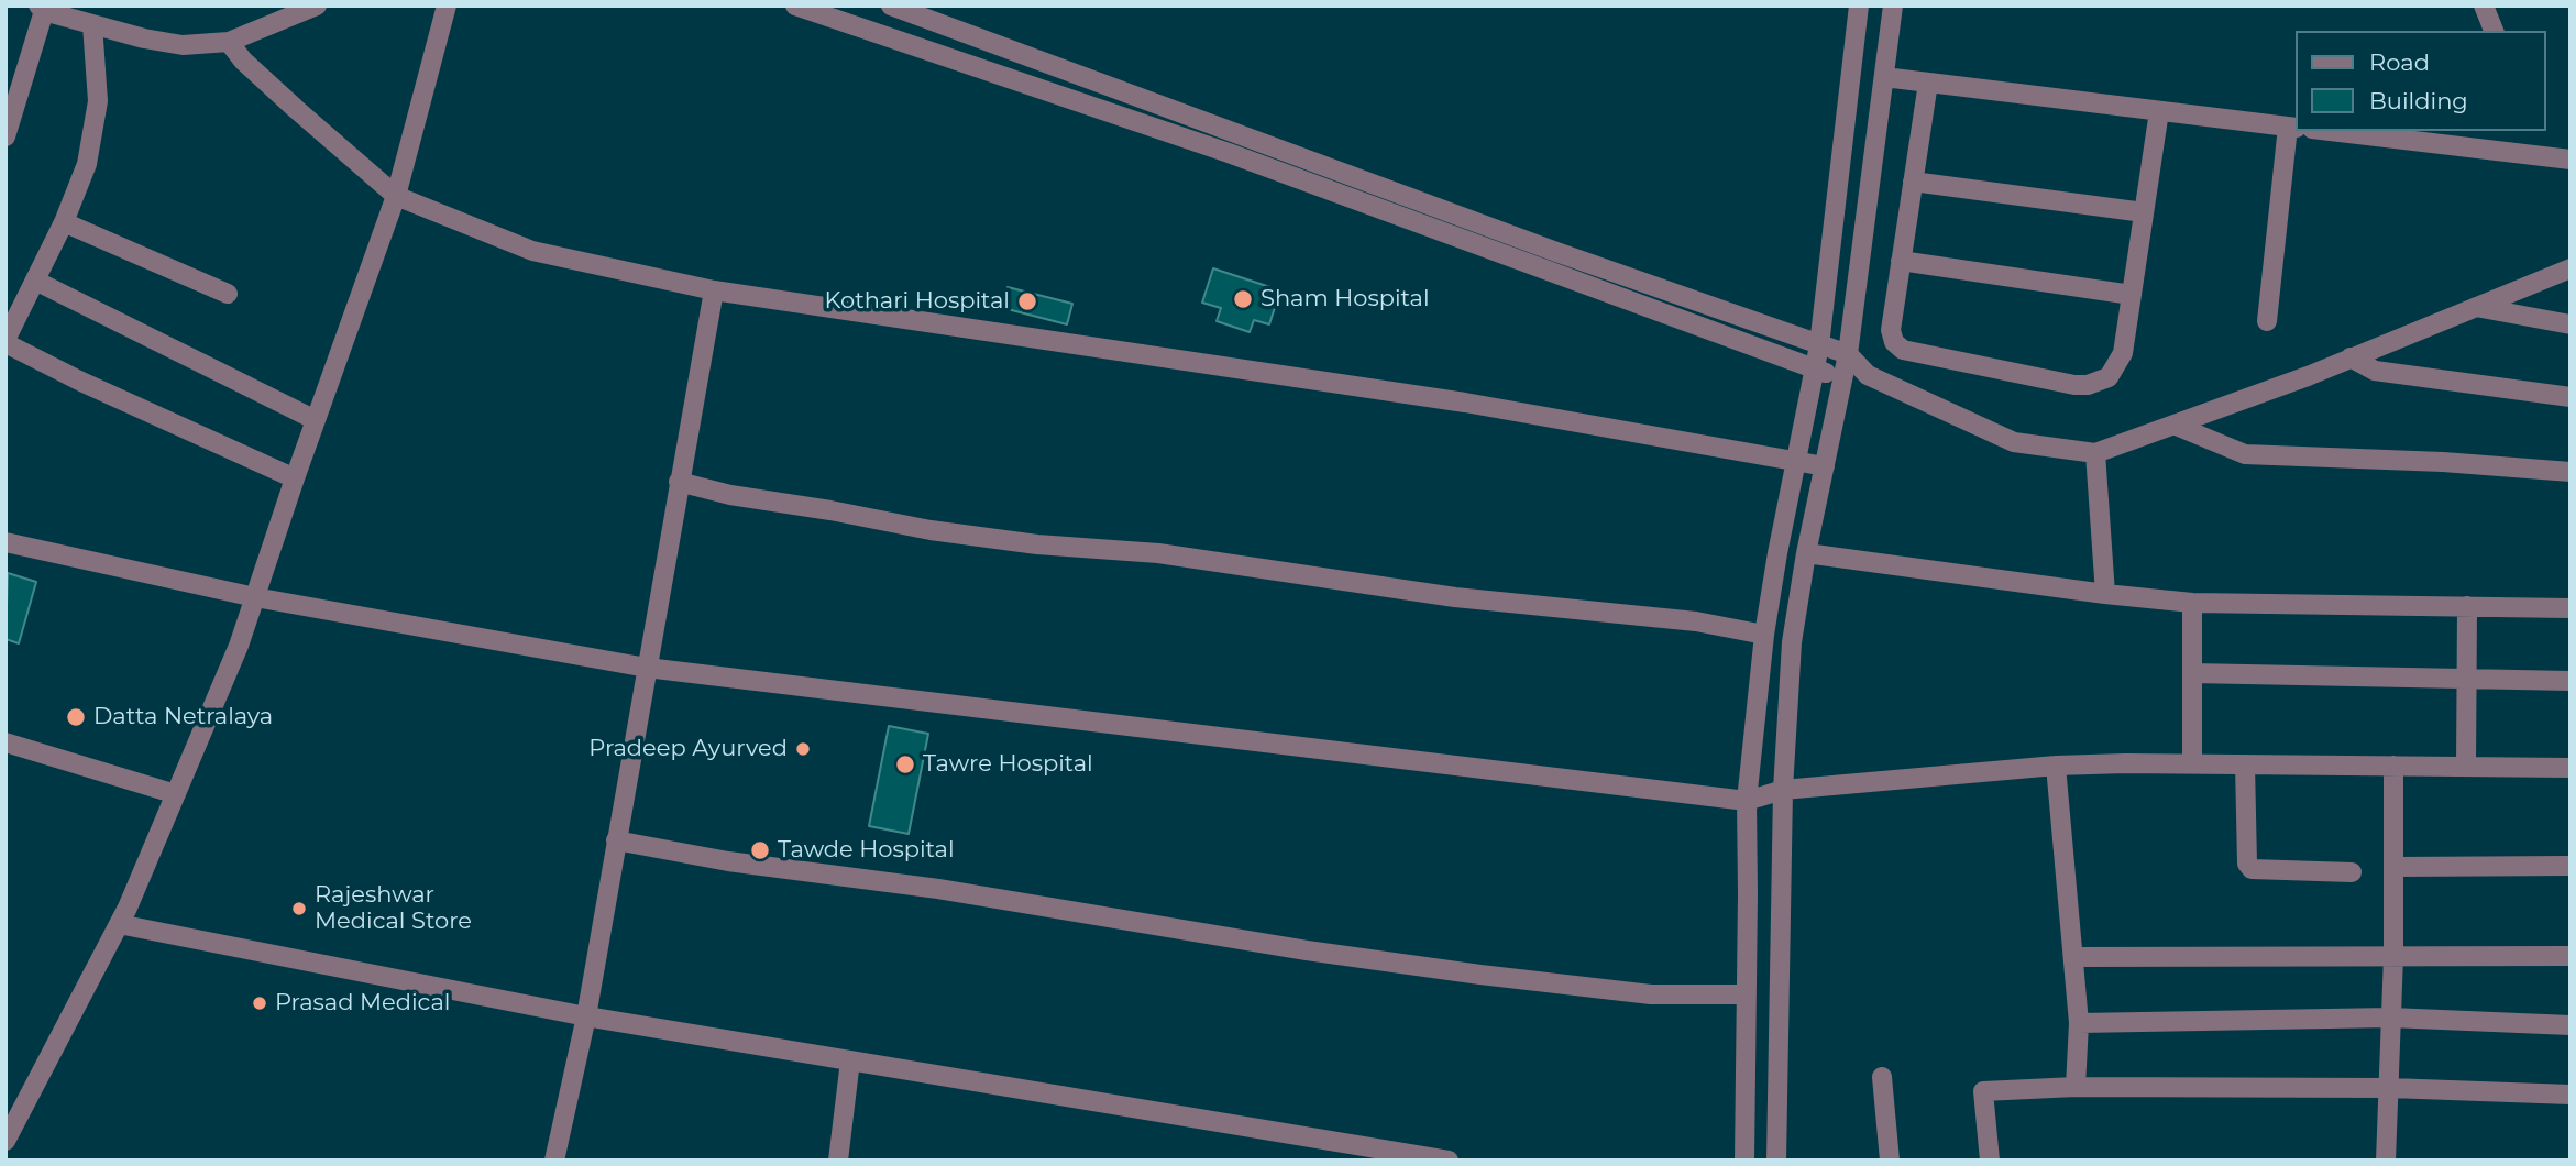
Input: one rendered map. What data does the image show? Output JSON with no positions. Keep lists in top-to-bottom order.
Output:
{
  "places": [
    "Sham Hospital",
    "Kothari Hospital",
    "Datta Netralaya",
    "Pradeep Ayurved",
    "Tawre Hospital",
    "Tawde Hospital",
    "Rajeshwar Medical Store",
    "Prasad Medical"
  ],
  "legend": ["Road", "Building"]
}
